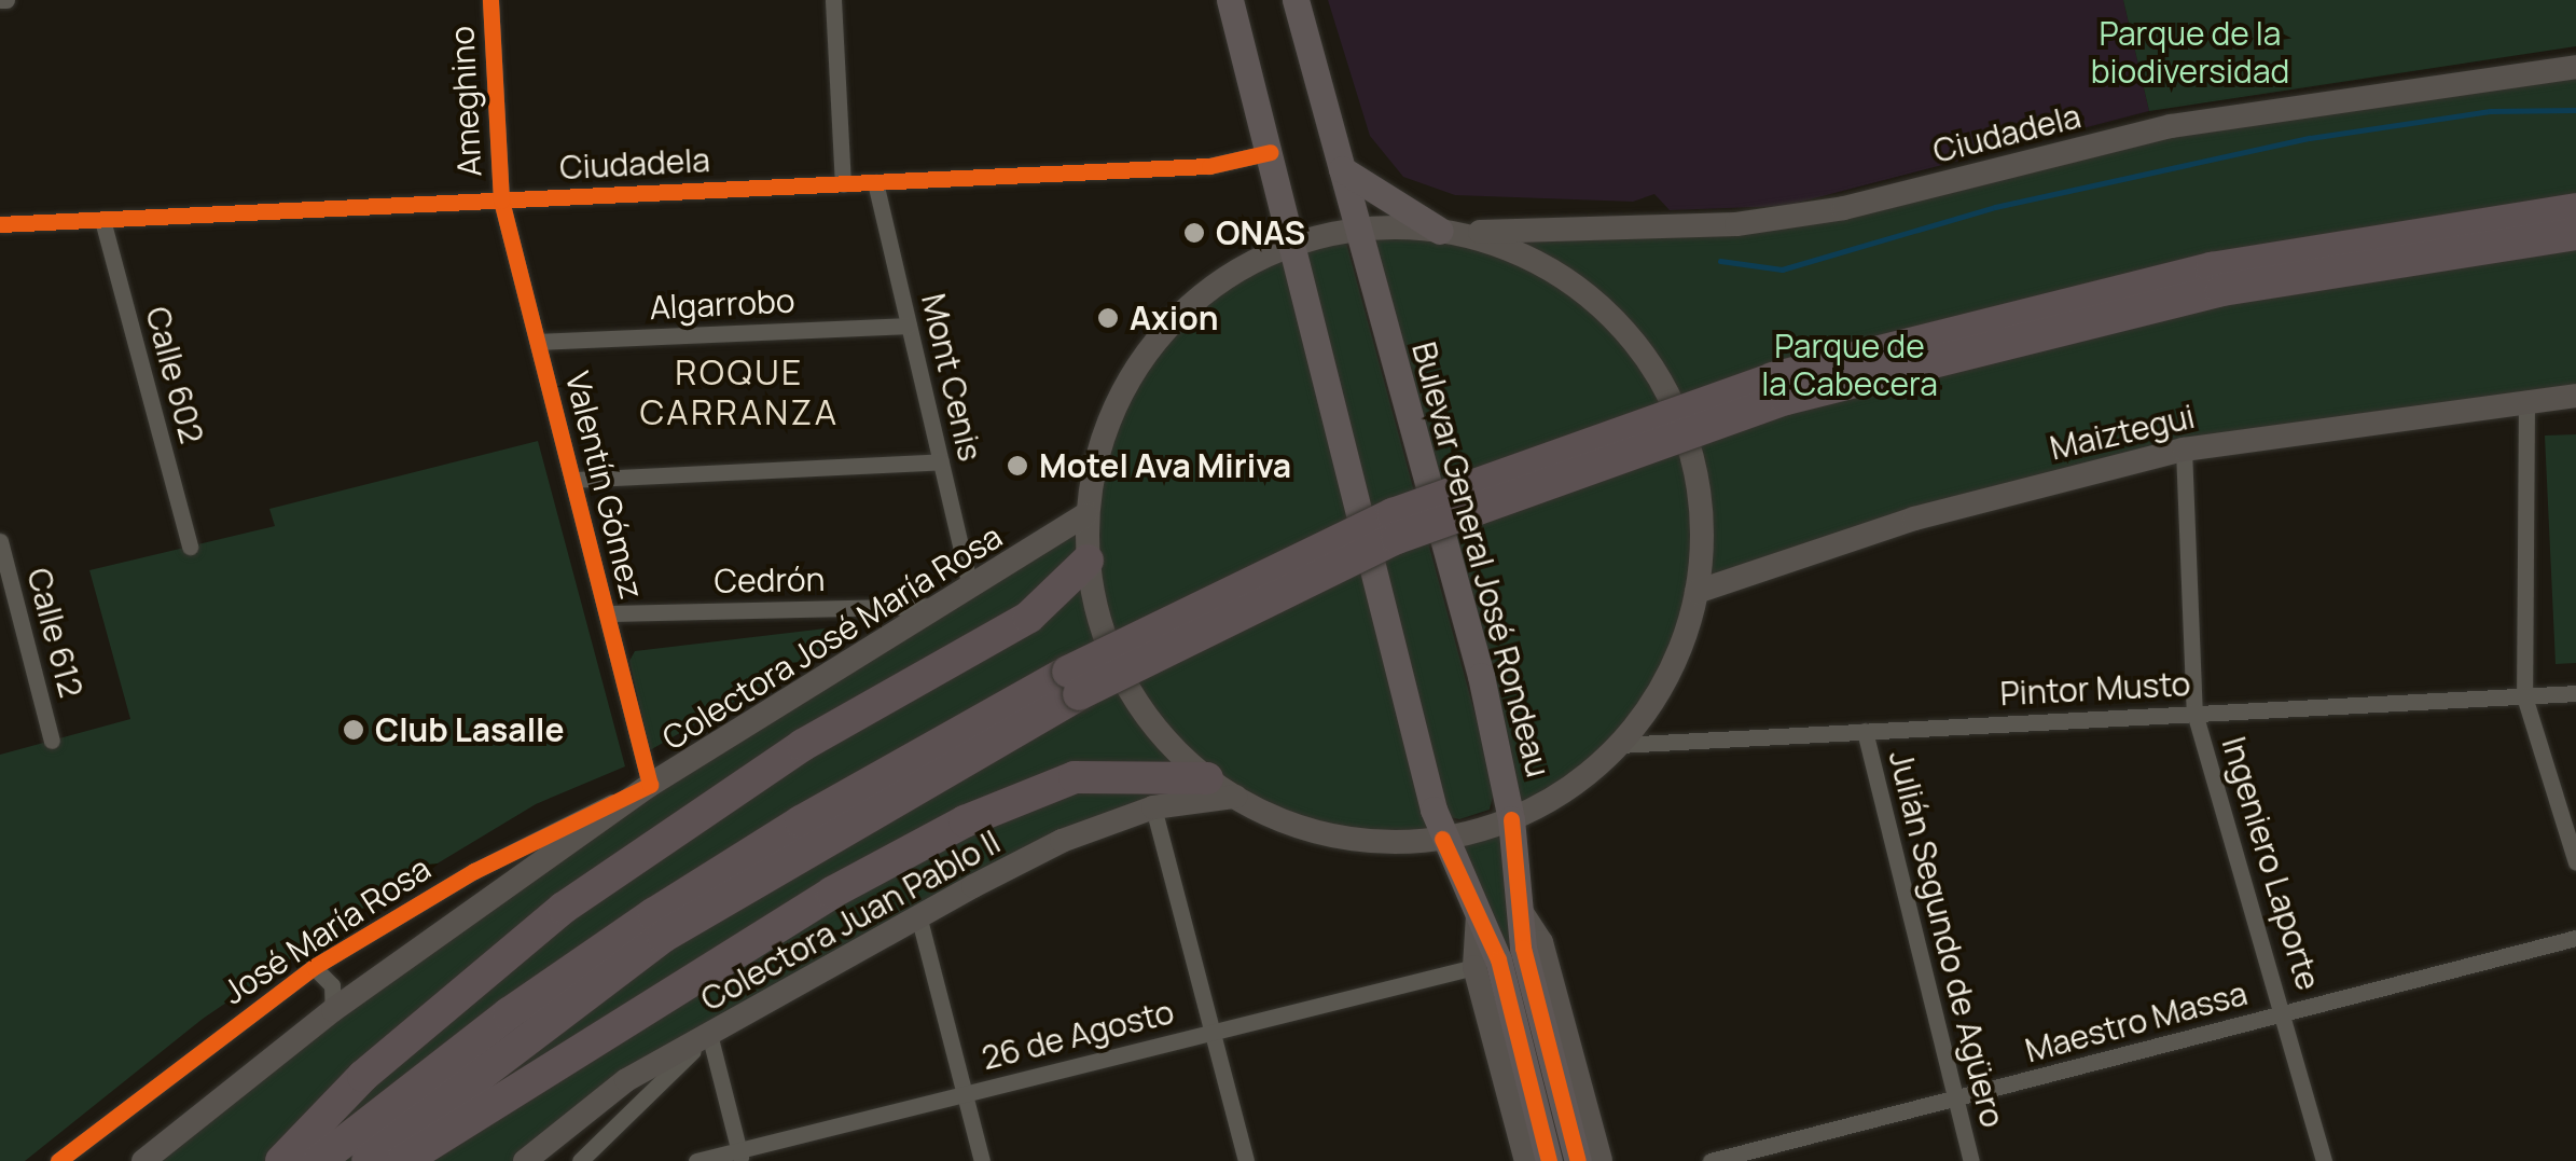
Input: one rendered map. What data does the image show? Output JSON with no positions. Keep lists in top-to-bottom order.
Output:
{
  "streets": {
    "main road": [
      "Ciudadela",
      "Maiztegui",
      "Bulevar General José Rondeau",
      "Colectora José María Rosa",
      "Colectora Juan Pablo II"
    ],
    "street": [
      "Ameghino",
      "Algarrobo",
      "Calle 602",
      "Mont Cenis",
      "Valentín Gómez",
      "Cedrón",
      "Calle 612",
      "Pintor Musto",
      "Ingeniero Laporte",
      "José María Rosa",
      "Julián Segundo de Agüero",
      "Maestro Massa",
      "26 de Agosto"
    ]
  },
  "crossings": [
    ["Ameghino", "Ciudadela"],
    ["Ameghino", "Valentín Gómez"],
    ["Ciudadela", "Calle 602"],
    ["Ciudadela", "Mont Cenis"],
    ["Ciudadela", "Valentín Gómez"],
    ["Ciudadela", "Bulevar General José Rondeau"],
    ["Ciudadela", "Colectora José María Rosa"],
    ["Ciudadela", "Colectora Juan Pablo II"],
    ["Algarrobo", "Mont Cenis"],
    ["Algarrobo", "Valentín Gómez"],
    ["Mont Cenis", "Colectora José María Rosa"],
    ["Maiztegui", "Ingeniero Laporte"],
    ["Valentín Gómez", "Cedrón"],
    ["Valentín Gómez", "Colectora José María Rosa"],
    ["Valentín Gómez", "José María Rosa"],
    ["Cedrón", "Colectora José María Rosa"],
    ["Colectora José María Rosa", "José María Rosa"],
    ["Pintor Musto", "Ingeniero Laporte"],
    ["Pintor Musto", "Julián Segundo de Agüero"],
    ["Ingeniero Laporte", "Maestro Massa"],
    ["Julián Segundo de Agüero", "Maestro Massa"]
  ],
  "districts": ["ROQUE CARRANZA"],
  "parks": ["Parque de la biodiversidad", "Parque de la Cabecera"],
  "places": [
    "ONAS",
    "Axion",
    "Motel Ava Miriva",
    "Club Lasalle"
  ]
}
